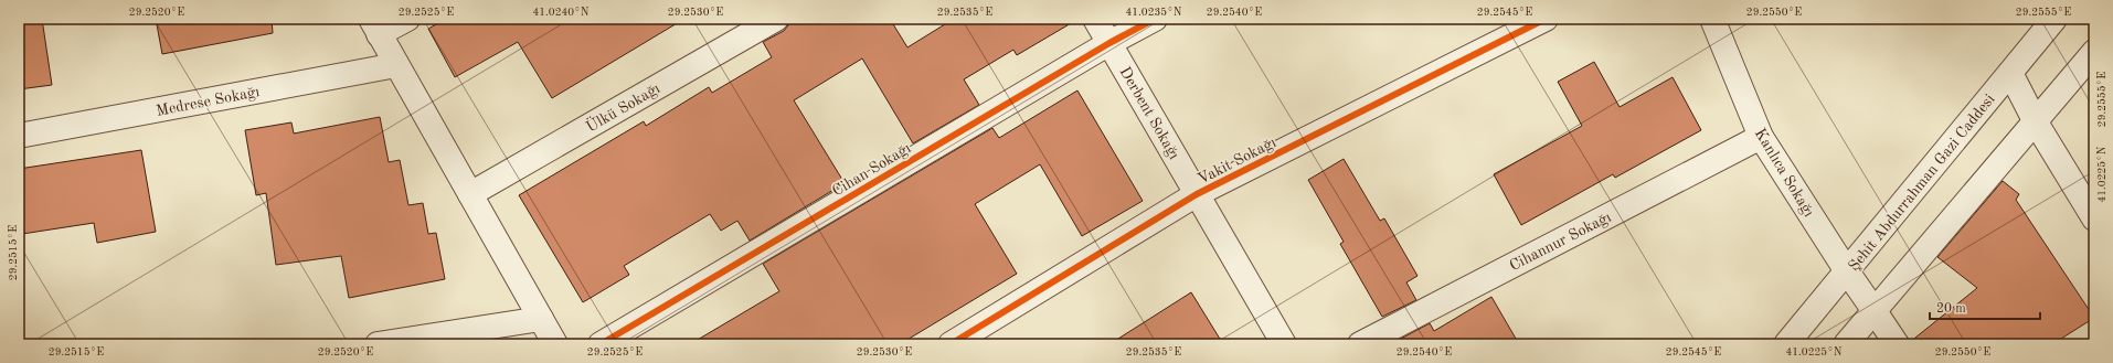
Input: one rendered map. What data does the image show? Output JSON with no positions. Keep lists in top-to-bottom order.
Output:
{
  "streets": {
    "street": [
      "Medrese Sokağı",
      "Ülkü Sokağı",
      "Derbent Sokağı",
      "Vakit Sokağı",
      "Cihan Sokağı",
      "Kanlıca Sokağı",
      "Şehit Abdurrahman Gazi Caddesi",
      "Cihannur Sokağı"
    ]
  },
  "crossings": [
    ["Derbent Sokağı", "Vakit Sokağı"],
    ["Derbent Sokağı", "Cihan Sokağı"],
    ["Kanlıca Sokağı", "Şehit Abdurrahman Gazi Caddesi"],
    ["Kanlıca Sokağı", "Cihannur Sokağı"]
  ],
  "scale_bar": "20 m",
  "coordinates": [
    "29.2520°E",
    "29.2525°E",
    "41.0240°N",
    "29.2530°E",
    "29.2535°E",
    "41.0235°N",
    "29.2540°E",
    "29.2545°E",
    "29.2550°E",
    "29.2555°E",
    "41.0225°N",
    "29.2515°E"
  ]
}
